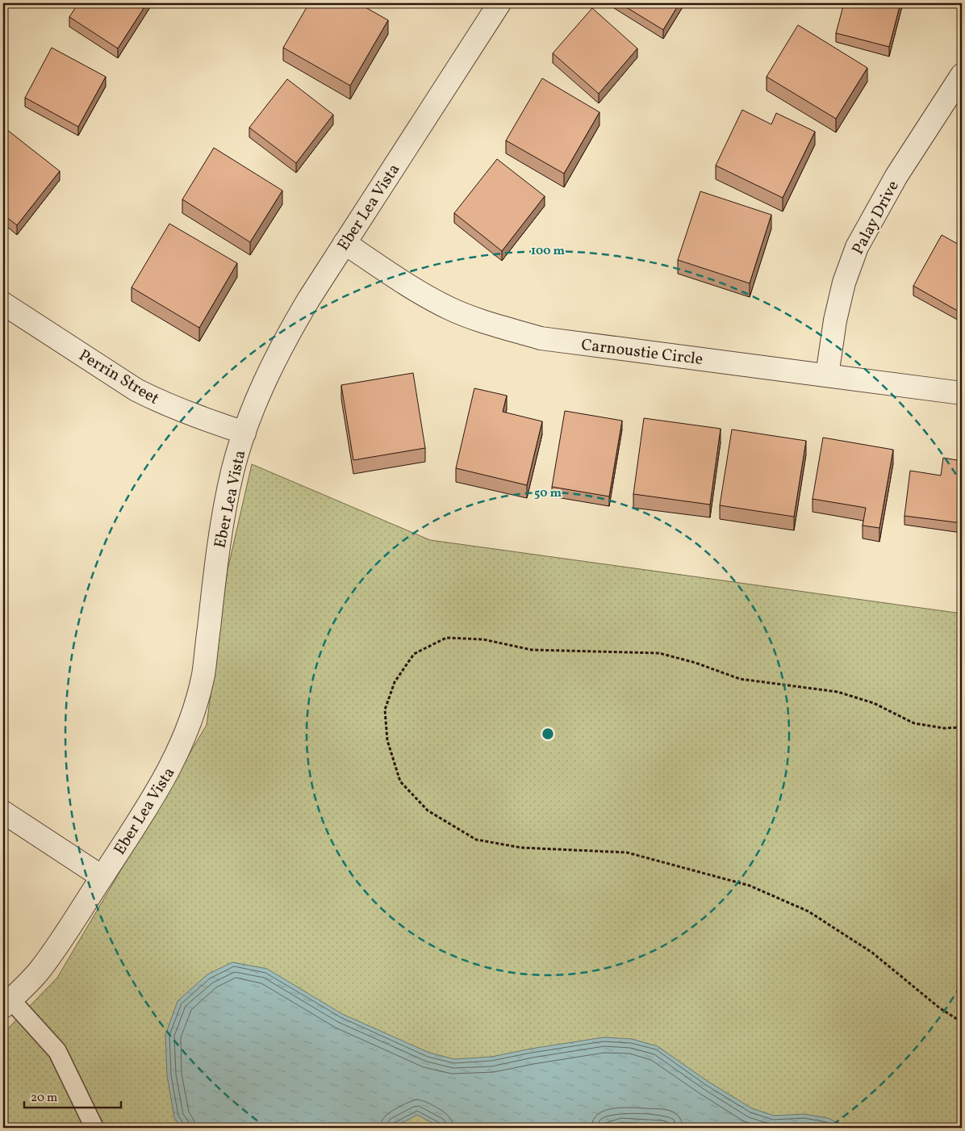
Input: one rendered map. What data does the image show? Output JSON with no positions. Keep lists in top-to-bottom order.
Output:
{
  "streets": {
    "street": [
      "Eber Lea Vista",
      "Palay Drive",
      "Carnoustie Circle",
      "Perrin Street"
    ]
  },
  "crossings": [
    ["Eber Lea Vista", "Carnoustie Circle"],
    ["Eber Lea Vista", "Perrin Street"],
    ["Palay Drive", "Carnoustie Circle"]
  ],
  "scale_bar": "20 m",
  "rings": ["100 m", "50 m"]
}
